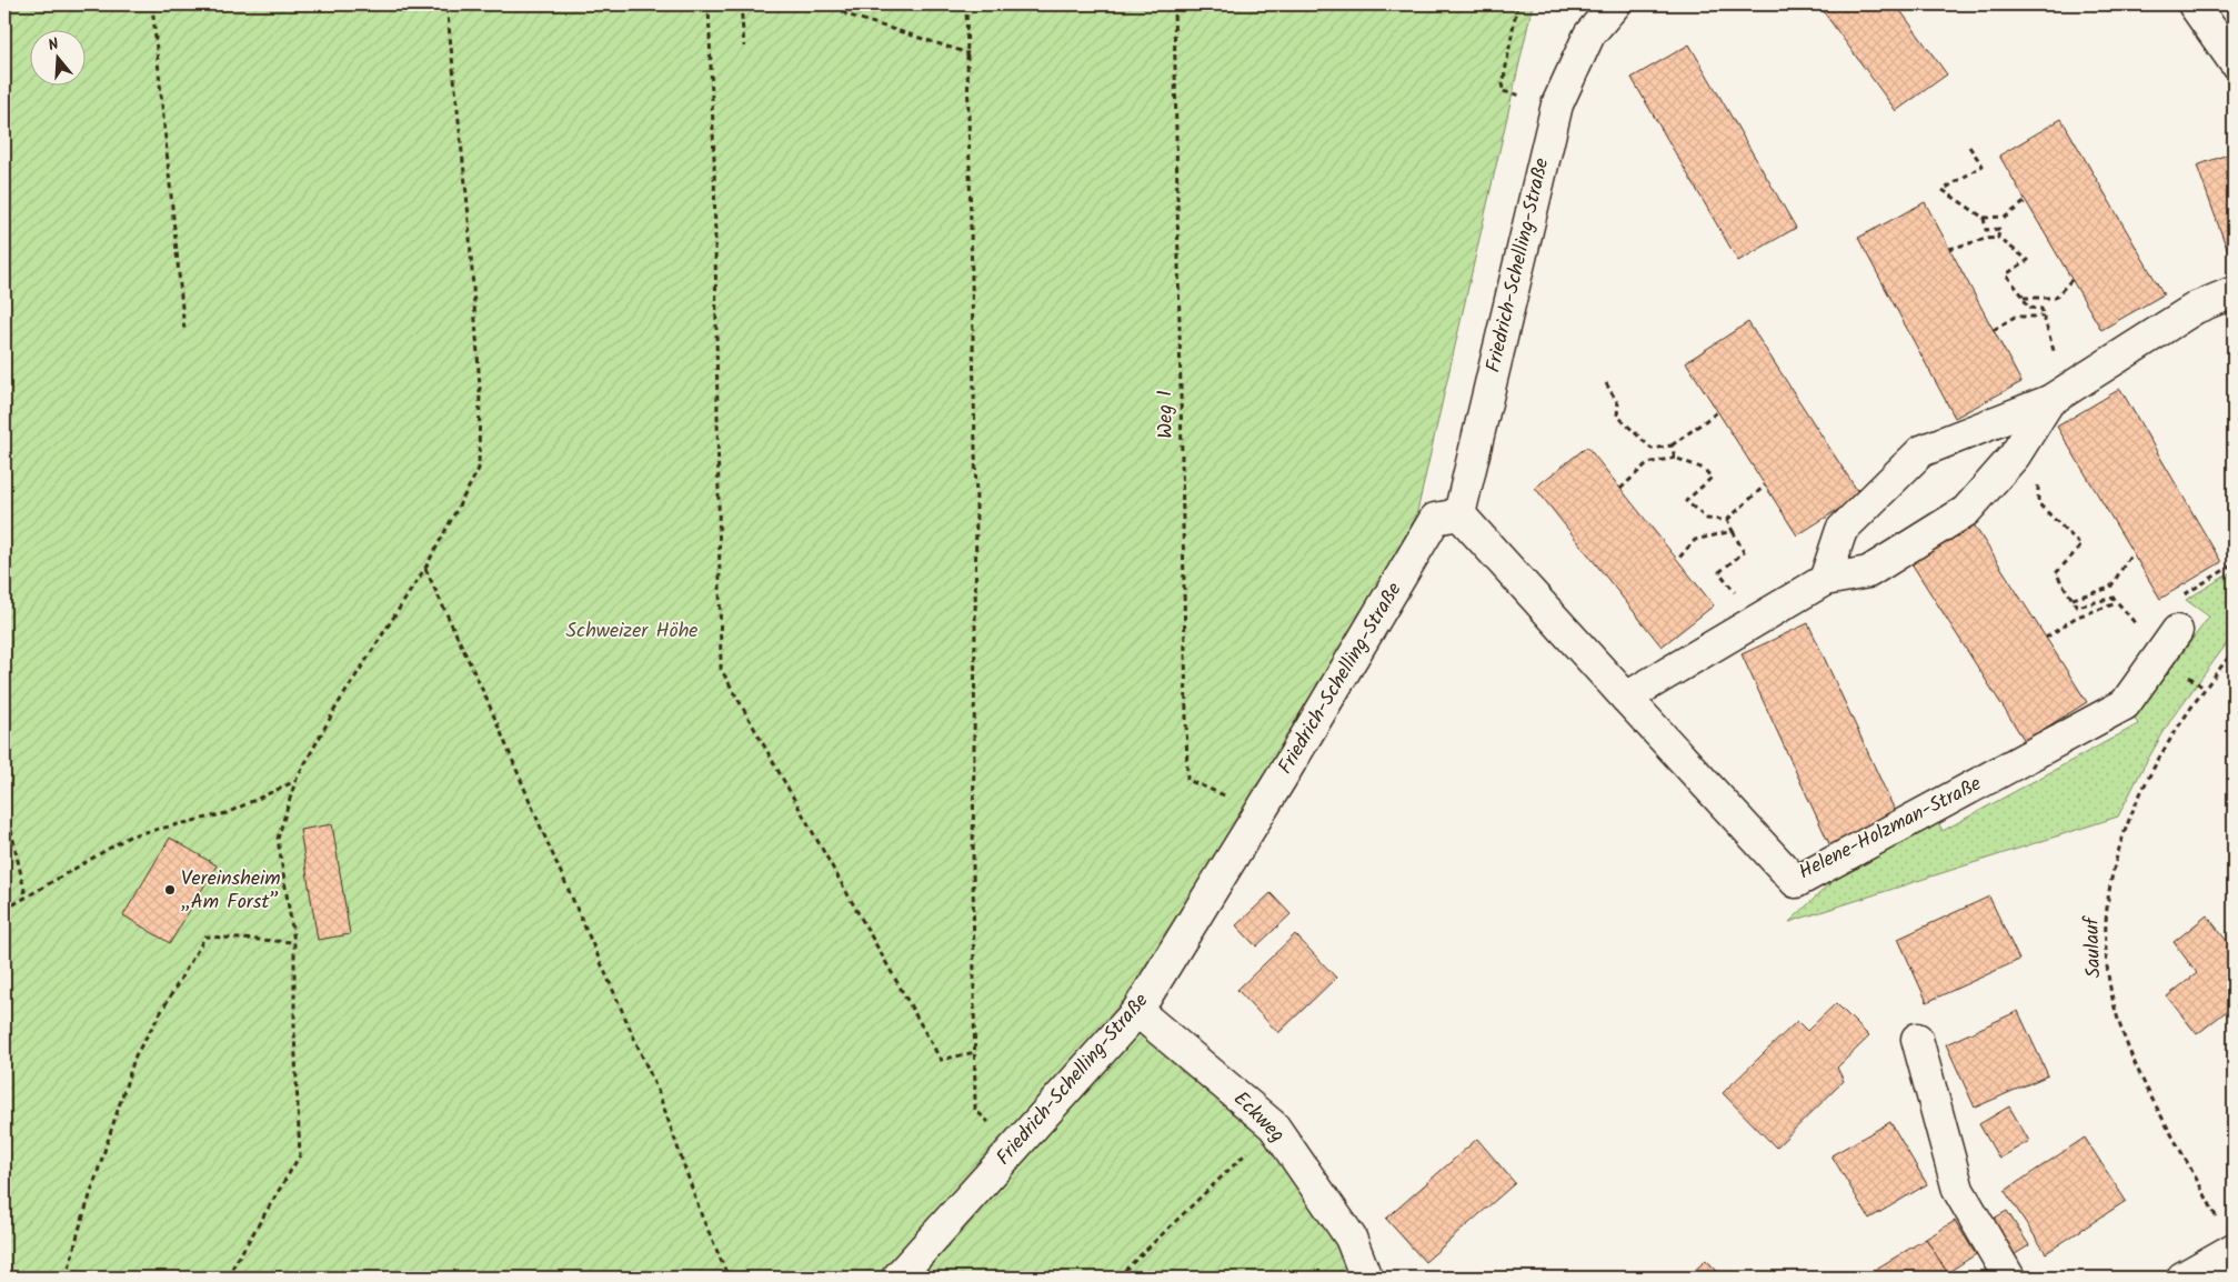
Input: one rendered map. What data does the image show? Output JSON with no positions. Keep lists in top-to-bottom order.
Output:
{
  "streets": {
    "street": ["Friedrich-Schelling-Straße", "Helene-Holzman-Straße", "Eckweg"],
    "path": ["Weg 1", "Saulauf"]
  },
  "crossings": [
    ["Friedrich-Schelling-Straße", "Helene-Holzman-Straße"],
    ["Friedrich-Schelling-Straße", "Eckweg"]
  ],
  "parks": ["Schweizer Höhe"],
  "places": ["Vereinsheim „Am Forst”"],
  "north": "top"
}
